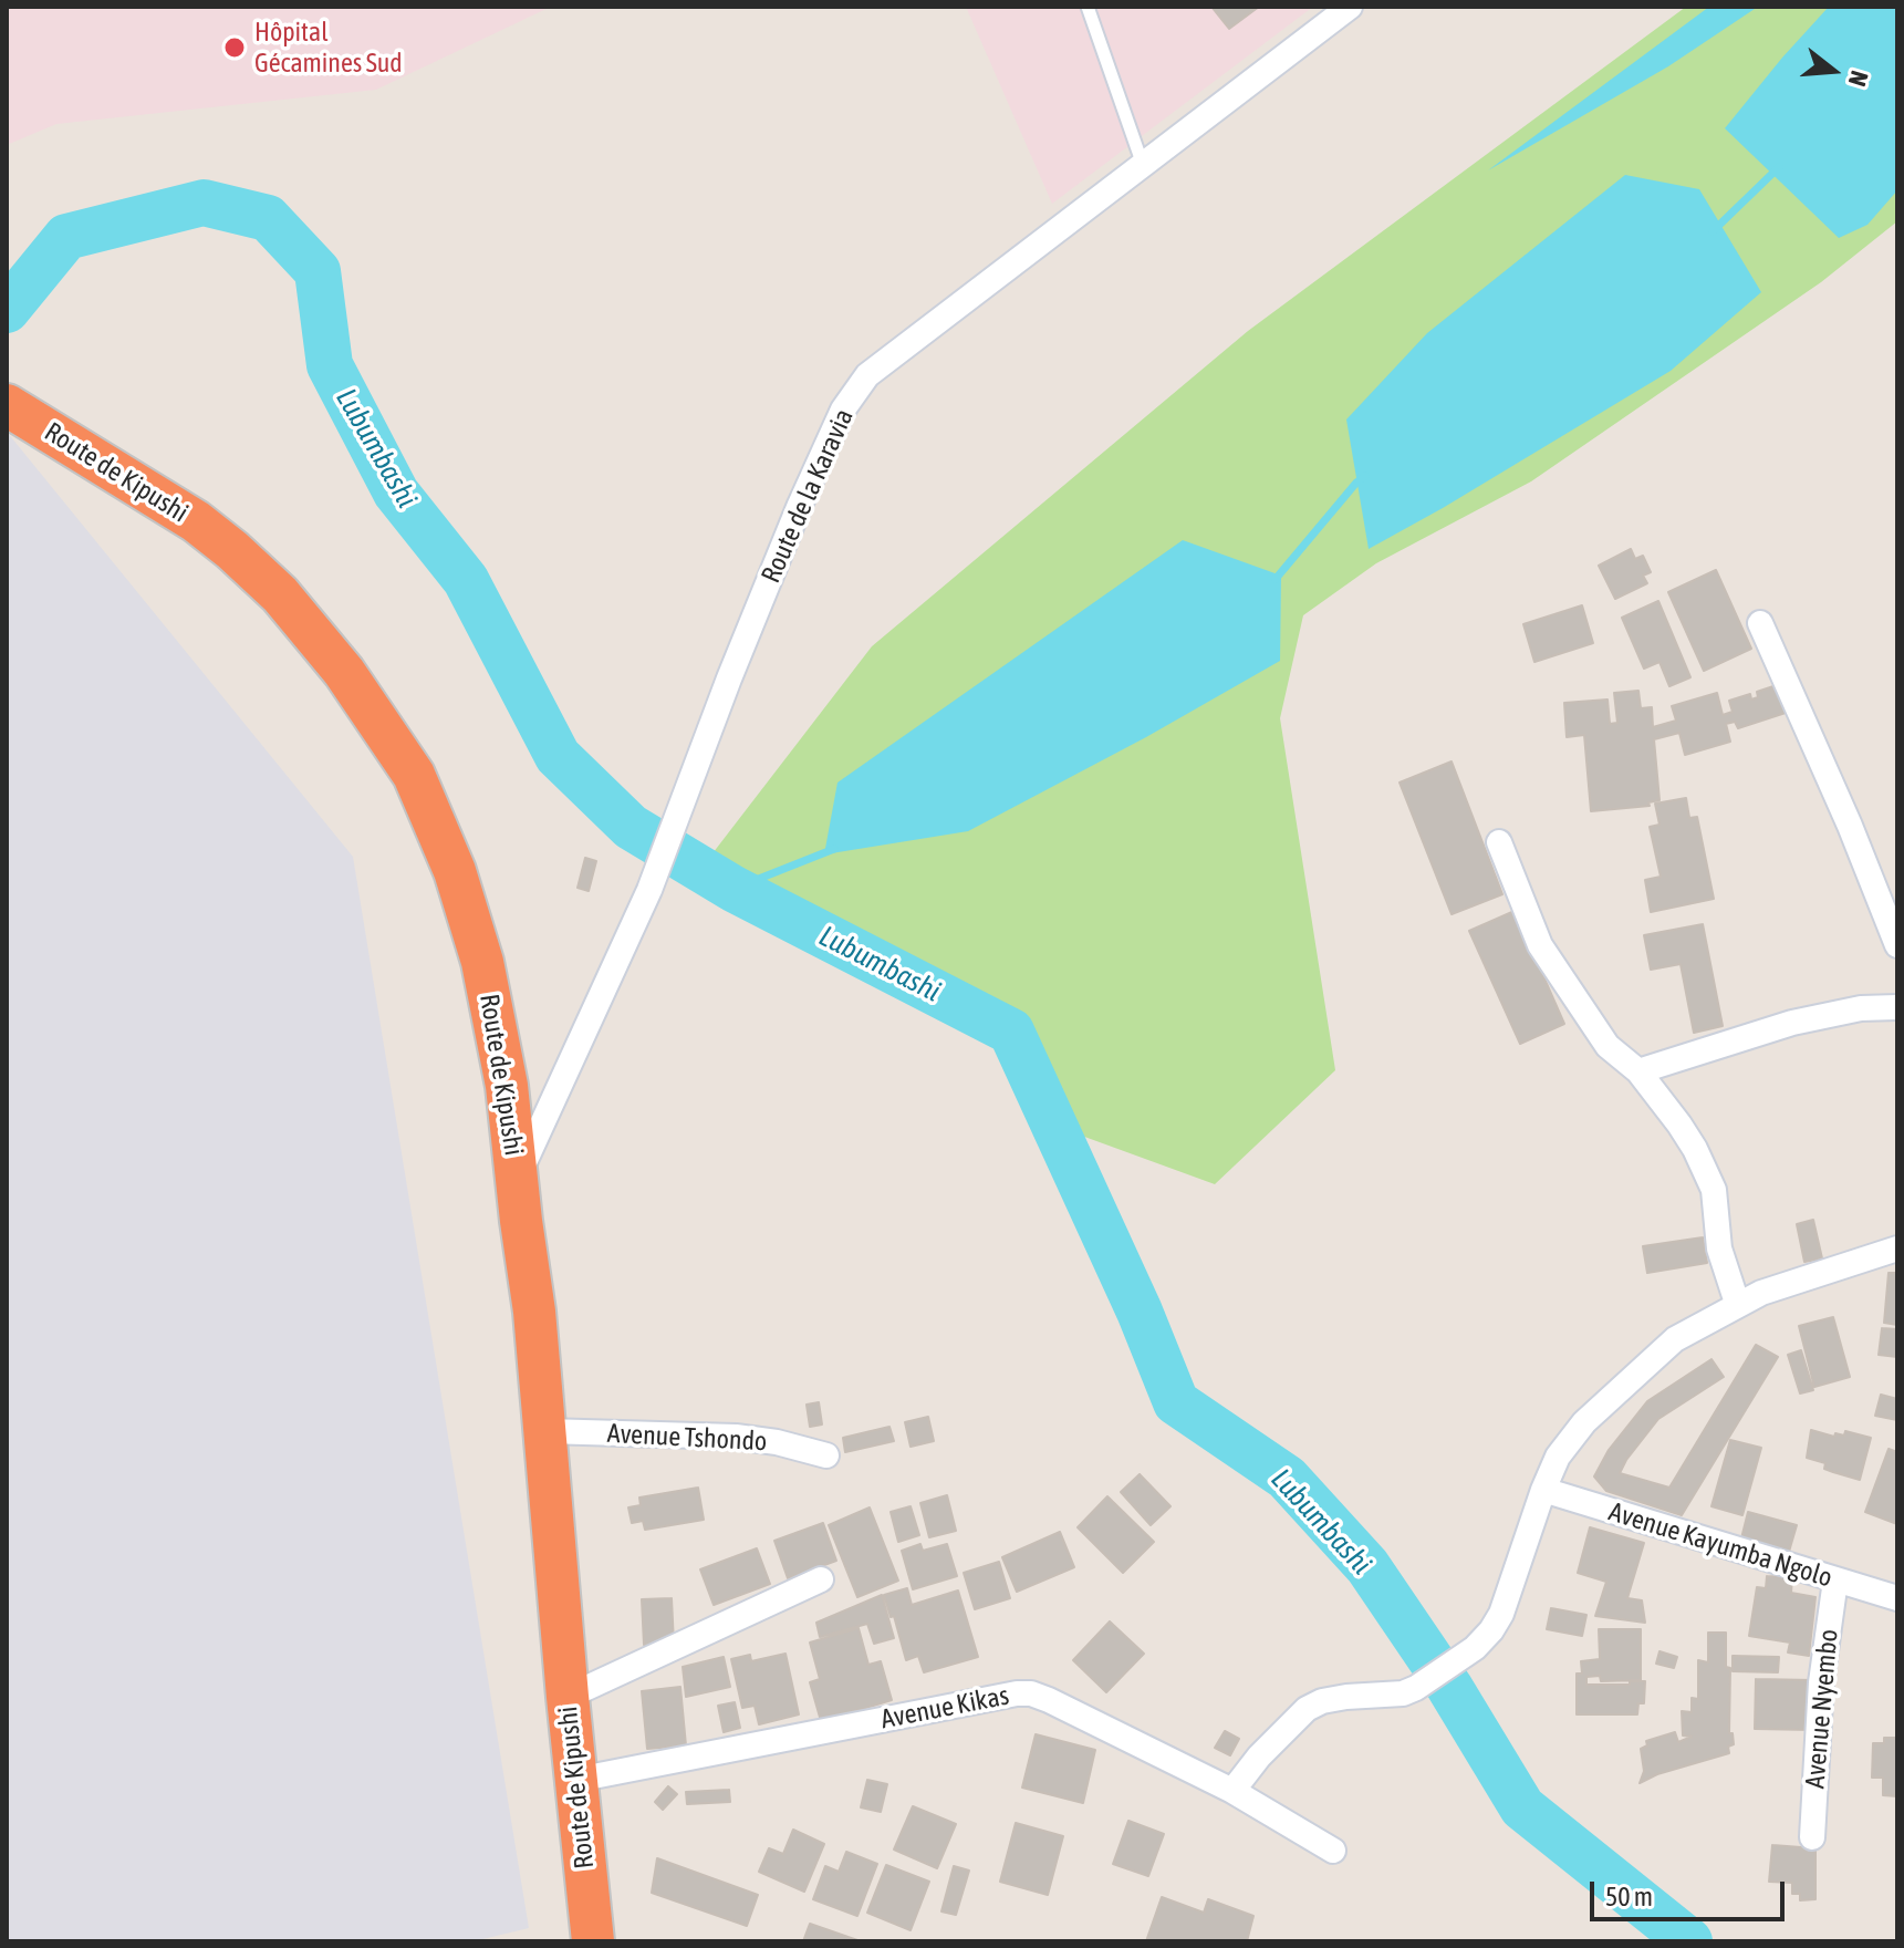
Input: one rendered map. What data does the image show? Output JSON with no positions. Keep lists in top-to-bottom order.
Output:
{
  "streets": {
    "highway": ["Route de Kipushi"],
    "street": [
      "Route de la Karavia",
      "Avenue Tshondo",
      "Avenue Kayumba Ngolo",
      "Avenue Kikas",
      "Avenue Nyembo"
    ]
  },
  "crossings": [
    ["Route de Kipushi", "Route de la Karavia"],
    ["Route de Kipushi", "Avenue Tshondo"],
    ["Route de Kipushi", "Avenue Kikas"],
    ["Avenue Kayumba Ngolo", "Avenue Nyembo"]
  ],
  "water": ["Lubumbashi"],
  "places": ["Hôpital Gécamines Sud"],
  "scale_bar": "50 m",
  "north": "right"
}
